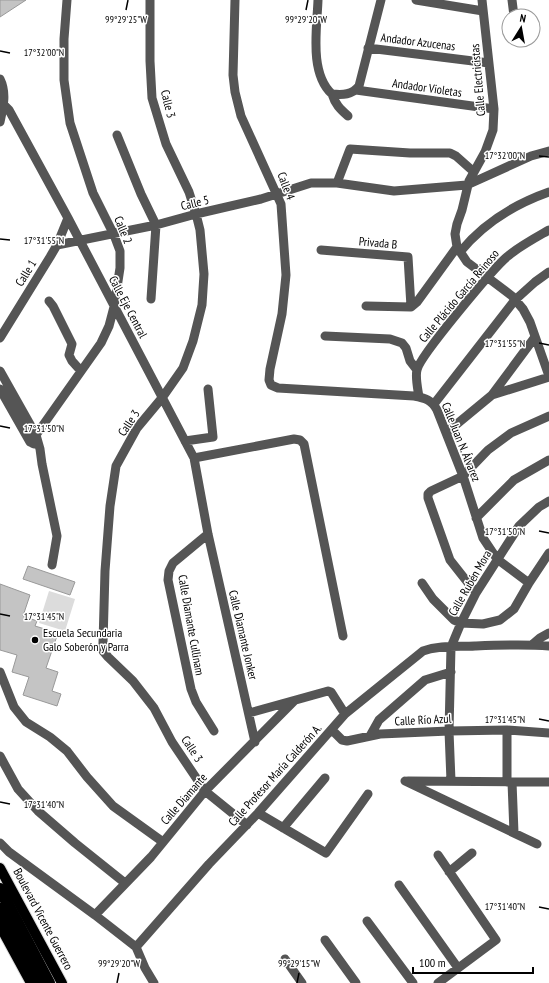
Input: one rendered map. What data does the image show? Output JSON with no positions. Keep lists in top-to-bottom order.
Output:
{
  "streets": {
    "highway": ["Boulevard Vicente Guerrero"],
    "street": [
      "Andador Azucenas",
      "Calle Electricistas",
      "Andador Violetas",
      "Calle 3",
      "Calle 4",
      "Calle 5",
      "Calle 2",
      "Privada B",
      "Calle 1",
      "Calle Plácido García Reinoso",
      "Calle Eje Central",
      "Calle Juan N. Álvarez",
      "Calle Rubén Mora",
      "Calle Diamante Cullinam",
      "Calle Diamante Jonker",
      "Calle Río Azul",
      "Calle Profesor María Calderón A.",
      "Calle Diamante"
    ]
  },
  "crossings": [
    ["Andador Azucenas", "Calle Electricistas"],
    ["Calle Electricistas", "Andador Violetas"],
    ["Calle Electricistas", "Calle 5"],
    ["Calle 3", "Calle 5"],
    ["Calle 3", "Calle Eje Central"],
    ["Calle 3", "Calle Profesor María Calderón A."],
    ["Calle 3", "Calle Diamante"],
    ["Calle 4", "Calle 5"],
    ["Calle 4", "Calle Juan N. Álvarez"],
    ["Calle 5", "Calle 2"],
    ["Calle 5", "Calle 1"],
    ["Calle 5", "Calle Eje Central"],
    ["Calle 2", "Calle Eje Central"],
    ["Calle 1", "Calle Eje Central"],
    ["Calle Eje Central", "Calle Diamante Cullinam"],
    ["Calle Eje Central", "Calle Diamante Jonker"],
    ["Calle Juan N. Álvarez", "Calle Rubén Mora"],
    ["Calle Rubén Mora", "Calle Profesor María Calderón A."],
    ["Calle Diamante Cullinam", "Calle Diamante Jonker"],
    ["Calle Diamante Jonker", "Calle Diamante"],
    ["Calle Río Azul", "Calle Profesor María Calderón A."]
  ],
  "places": ["Escuela Secundaria Galo Soberón y Parra"],
  "scale_bar": "100 m",
  "north": "top",
  "coordinates": [
    "99°29'25\"W",
    "99°29'20\"W",
    "17°32'00\"N",
    "17°31'55\"N",
    "17°31'50\"N",
    "17°31'45\"N",
    "17°31'40\"N",
    "99°29'15\"W"
  ]
}
